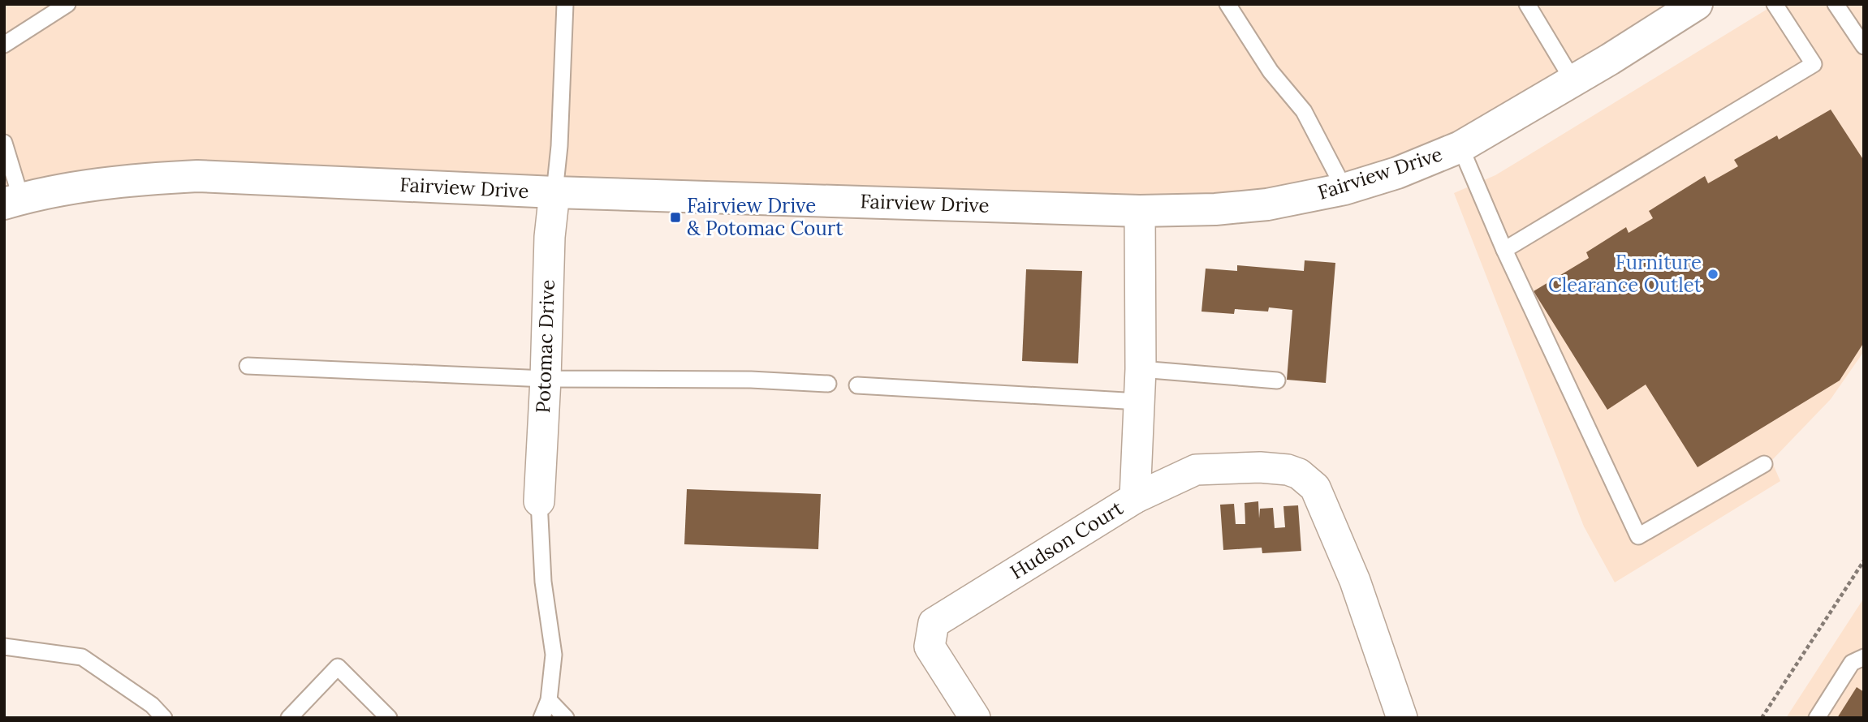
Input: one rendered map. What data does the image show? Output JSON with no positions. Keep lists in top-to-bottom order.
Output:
{
  "streets": {
    "street": ["Fairview Drive", "Potomac Drive", "Hudson Court"]
  },
  "crossings": [
    ["Fairview Drive", "Potomac Drive"],
    ["Fairview Drive", "Hudson Court"]
  ],
  "places": {
    "transit": ["Fairview Drive & Potomac Court"],
    "other": ["Furniture Clearance Outlet"]
  }
}
